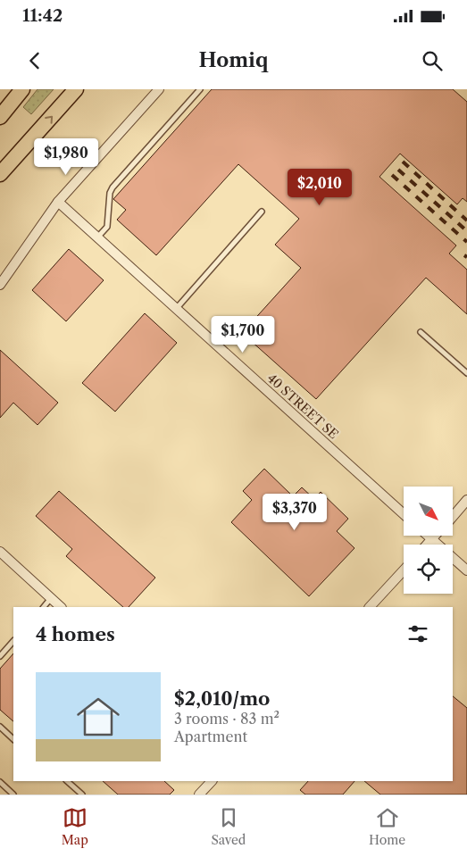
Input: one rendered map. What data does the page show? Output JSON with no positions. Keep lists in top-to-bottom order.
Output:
{
  "streets": {
    "street": ["40 STREET SE"]
  },
  "north": "bottom right",
  "page": {
    "status": "11:42",
    "header": "Homiq",
    "price": [
      "$1,980",
      "$2,010",
      "$1,700",
      "$3,370"
    ],
    "heading": "4 homes",
    "list": [
      {
        "name": "$2,010/mo",
        "note": "3 rooms · 83 m² · Apartment"
      }
    ],
    "tabs": ["Map", "Saved", "Home"]
  }
}
